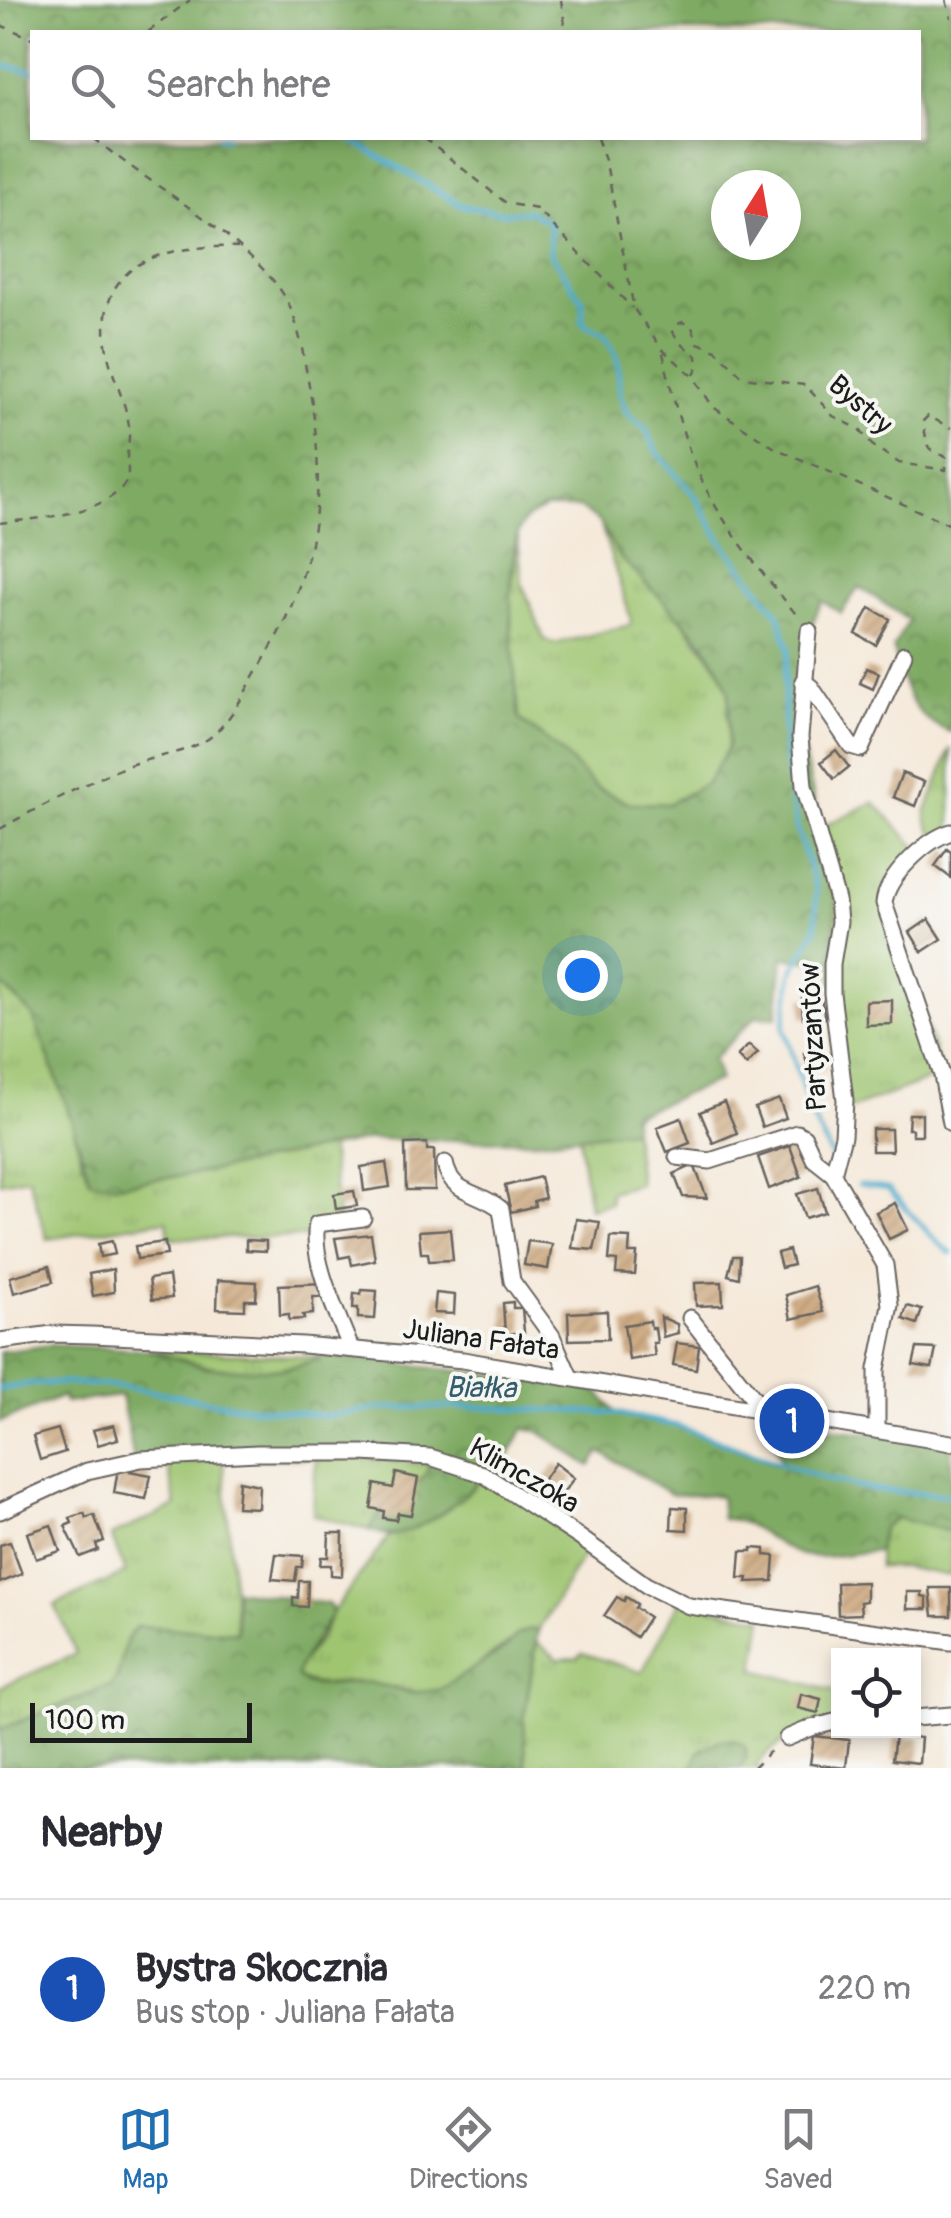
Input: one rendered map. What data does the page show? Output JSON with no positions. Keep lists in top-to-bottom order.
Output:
{
  "streets": {
    "street": ["Partyzantów", "Juliana Fałata", "Klimczoka"],
    "path": ["Bystry"]
  },
  "water": ["Białka"],
  "scale_bar": "100 m",
  "north": "top",
  "page": {
    "search": "Search here",
    "pins": "1",
    "scale": "100 m",
    "heading": "Nearby",
    "list": [
      {
        "mark": "1",
        "name": "Bystra Skocznia",
        "note": "Bus stop · Juliana Fałata",
        "value": "220 m"
      }
    ],
    "nav": ["Map", "Directions", "Saved"]
  }
}
